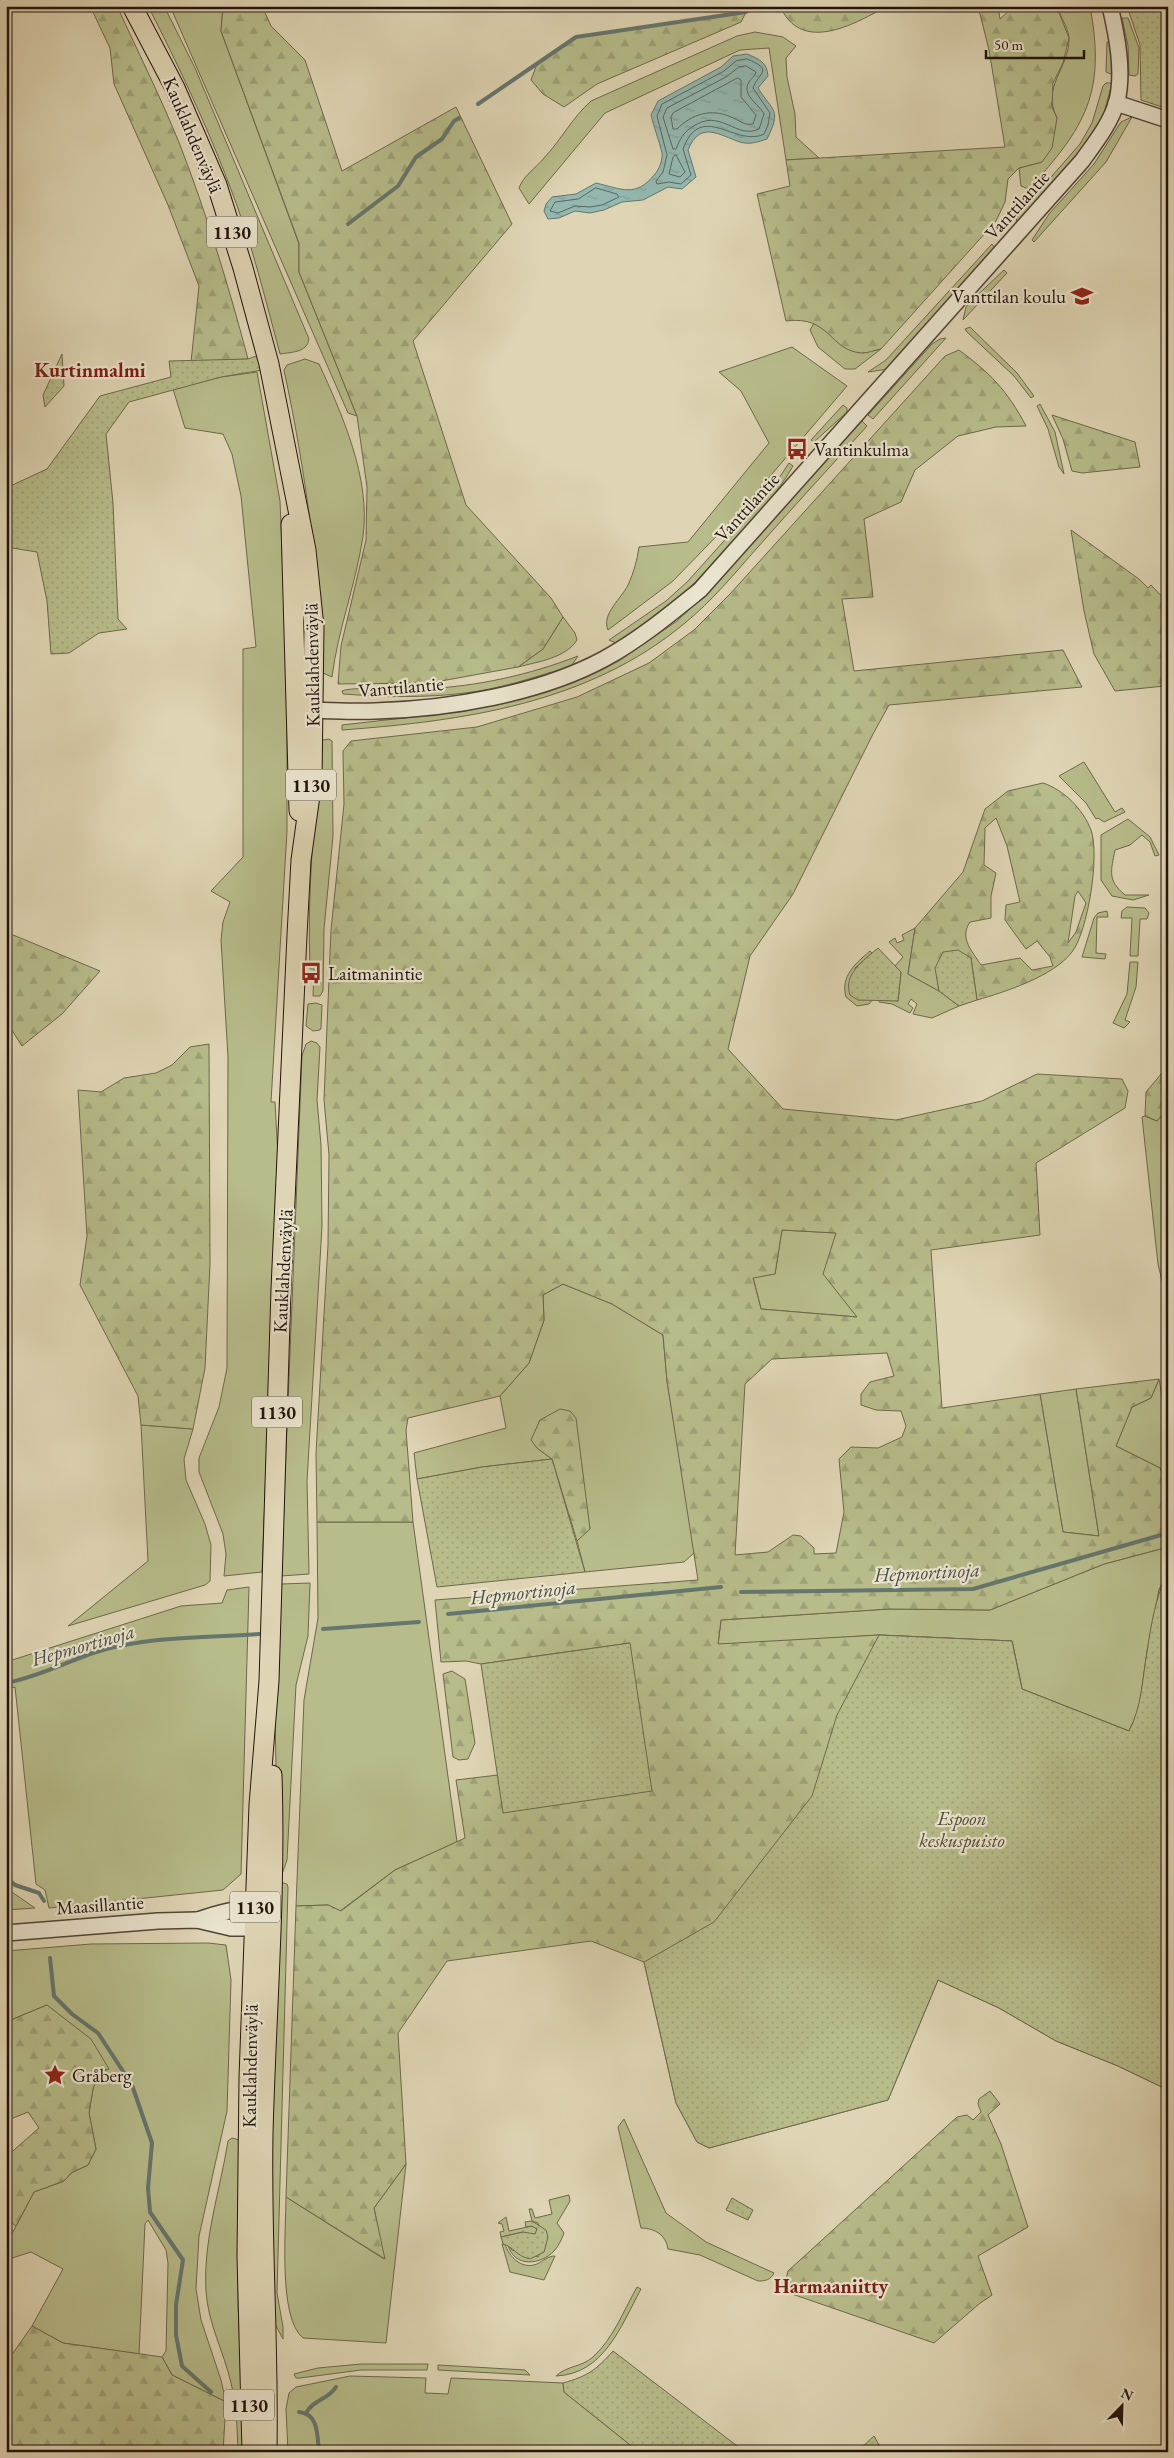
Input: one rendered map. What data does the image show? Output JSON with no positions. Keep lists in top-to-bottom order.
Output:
{
  "streets": {
    "main road": ["Kauklahdenväylä", "1130"],
    "street": ["Vanttilantie", "Maasillantie"]
  },
  "crossings": [
    ["Kauklahdenväylä", "Vanttilantie"],
    ["Kauklahdenväylä", "Maasillantie"]
  ],
  "districts": ["Kurtinmalmi", "Harmaaniitty"],
  "water": ["Hepmortinoja"],
  "parks": ["Espoon keskuspuisto"],
  "places": {
    "school or university": ["Vanttilan koulu"],
    "bus stop": ["Vantinkulma", "Laitmanintie"],
    "place": ["Gråberg"]
  },
  "scale_bar": "50 m",
  "north": "top right"
}
